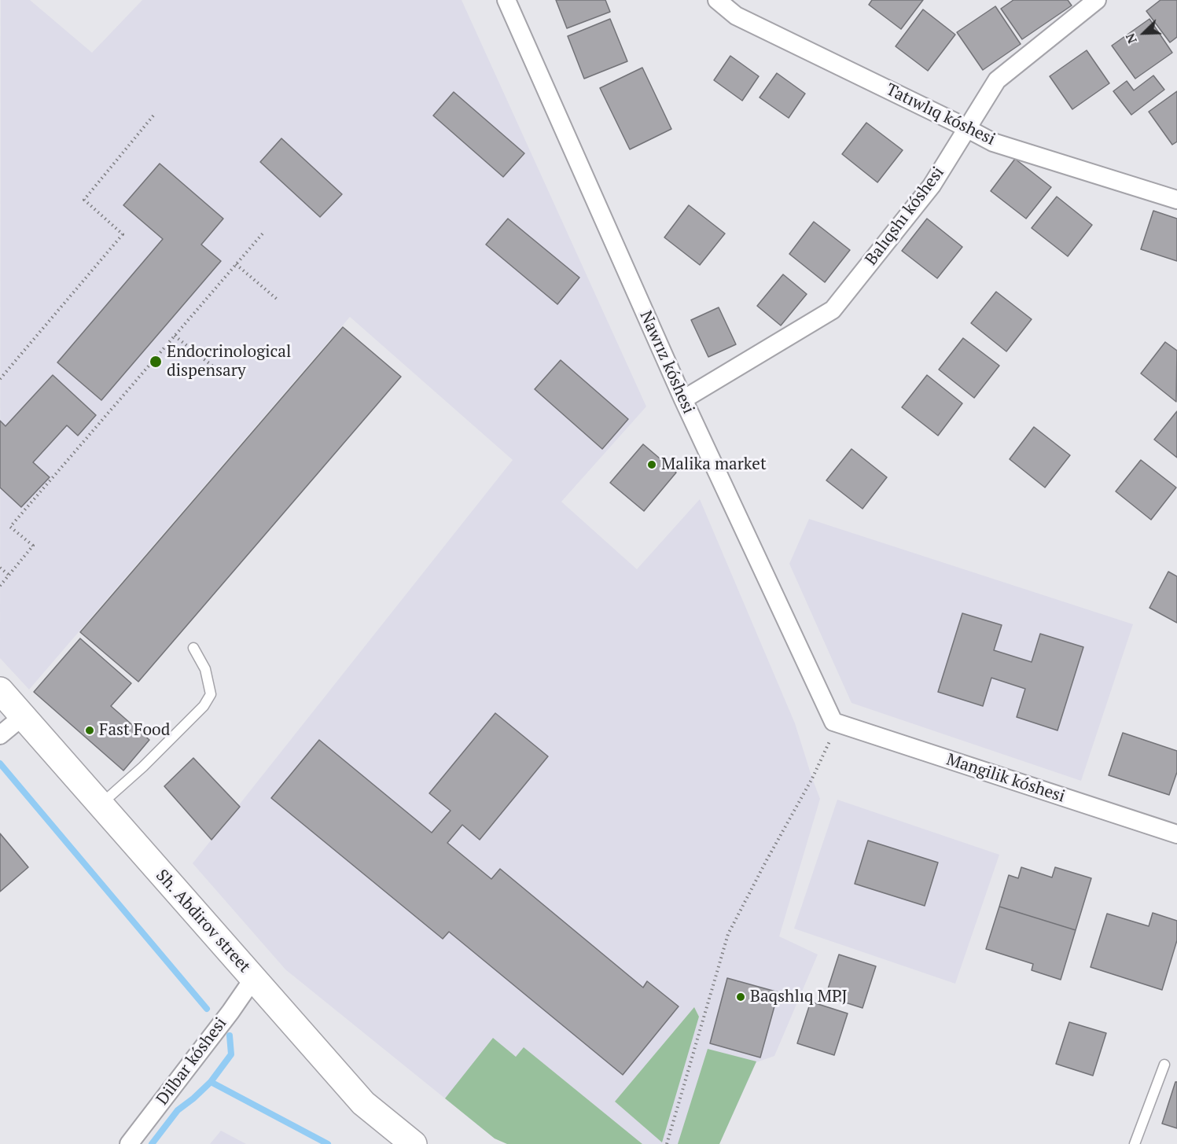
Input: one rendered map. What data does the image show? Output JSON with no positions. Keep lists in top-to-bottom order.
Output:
{
  "streets": {
    "street": [
      "Tatıwlıq kóshesi",
      "Balıqshı kóshesi",
      "Nawrız kóshesi",
      "Mangilik kóshesi",
      "Sh. Abdirov street",
      "Dilbar kóshesi"
    ]
  },
  "crossings": [
    ["Tatıwlıq kóshesi", "Balıqshı kóshesi"],
    ["Balıqshı kóshesi", "Nawrız kóshesi"],
    ["Nawrız kóshesi", "Mangilik kóshesi"],
    ["Sh. Abdirov street", "Dilbar kóshesi"]
  ],
  "places": [
    "Endocrinological dispensary",
    "Malika market",
    "Fast Food",
    "Baqshlıq MPJ"
  ],
  "north": "bottom left"
}
